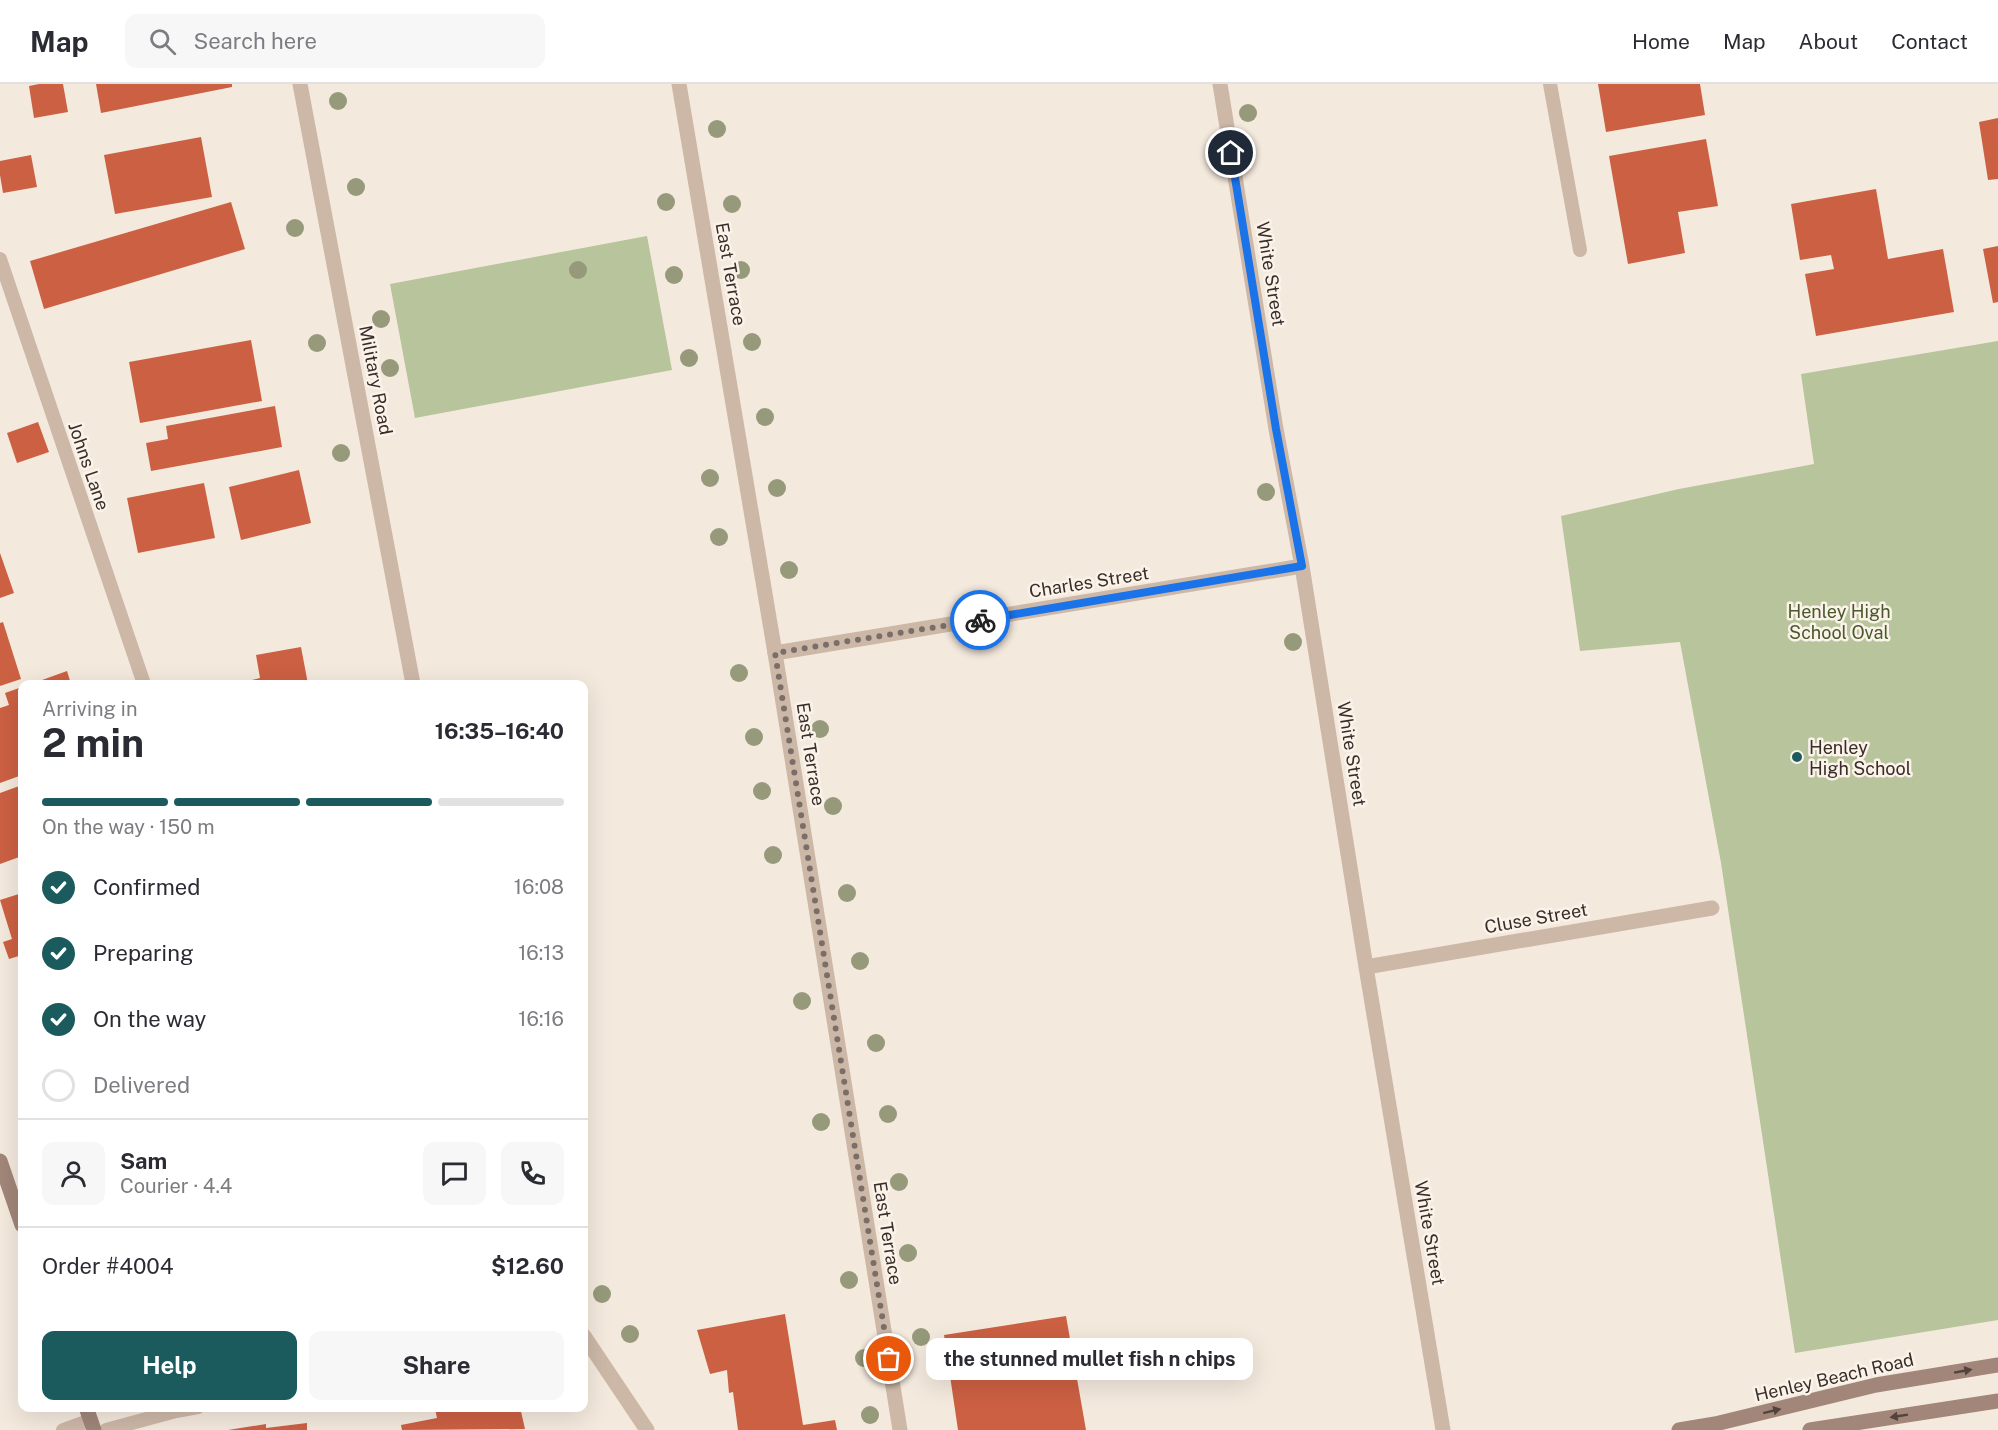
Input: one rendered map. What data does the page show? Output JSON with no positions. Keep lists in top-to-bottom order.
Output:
{
  "streets": {
    "main road": ["Henley Beach Road"],
    "street": [
      "East Terrace",
      "White Street",
      "Military Road",
      "Charles Street",
      "Cluse Street"
    ],
    "lane": ["Johns Lane"]
  },
  "crossings": [
    ["East Terrace", "Charles Street"],
    ["White Street", "Charles Street"],
    ["White Street", "Cluse Street"]
  ],
  "parks": ["Henley High School Oval"],
  "places": ["Henley High School", "the stunned mullet fish n chips"],
  "page": {
    "header": "Map",
    "search": "Search here",
    "nav": [
      "Home",
      "Map",
      "About",
      "Contact"
    ],
    "heading": ["2 min", "Arriving in", "16:35–16:40"],
    "panel": [
      "Sam",
      "Courier · 4.4",
      "Order #4004",
      "$12.60"
    ],
    "bar": "On the way · 150 m",
    "list": [
      ["Confirmed", "16:08"],
      ["Preparing", "16:13"],
      ["On the way", "16:16"],
      "Delivered"
    ],
    "buttons": ["Help", "Share"],
    "bubble": "the stunned mullet fish n chips"
  }
}
